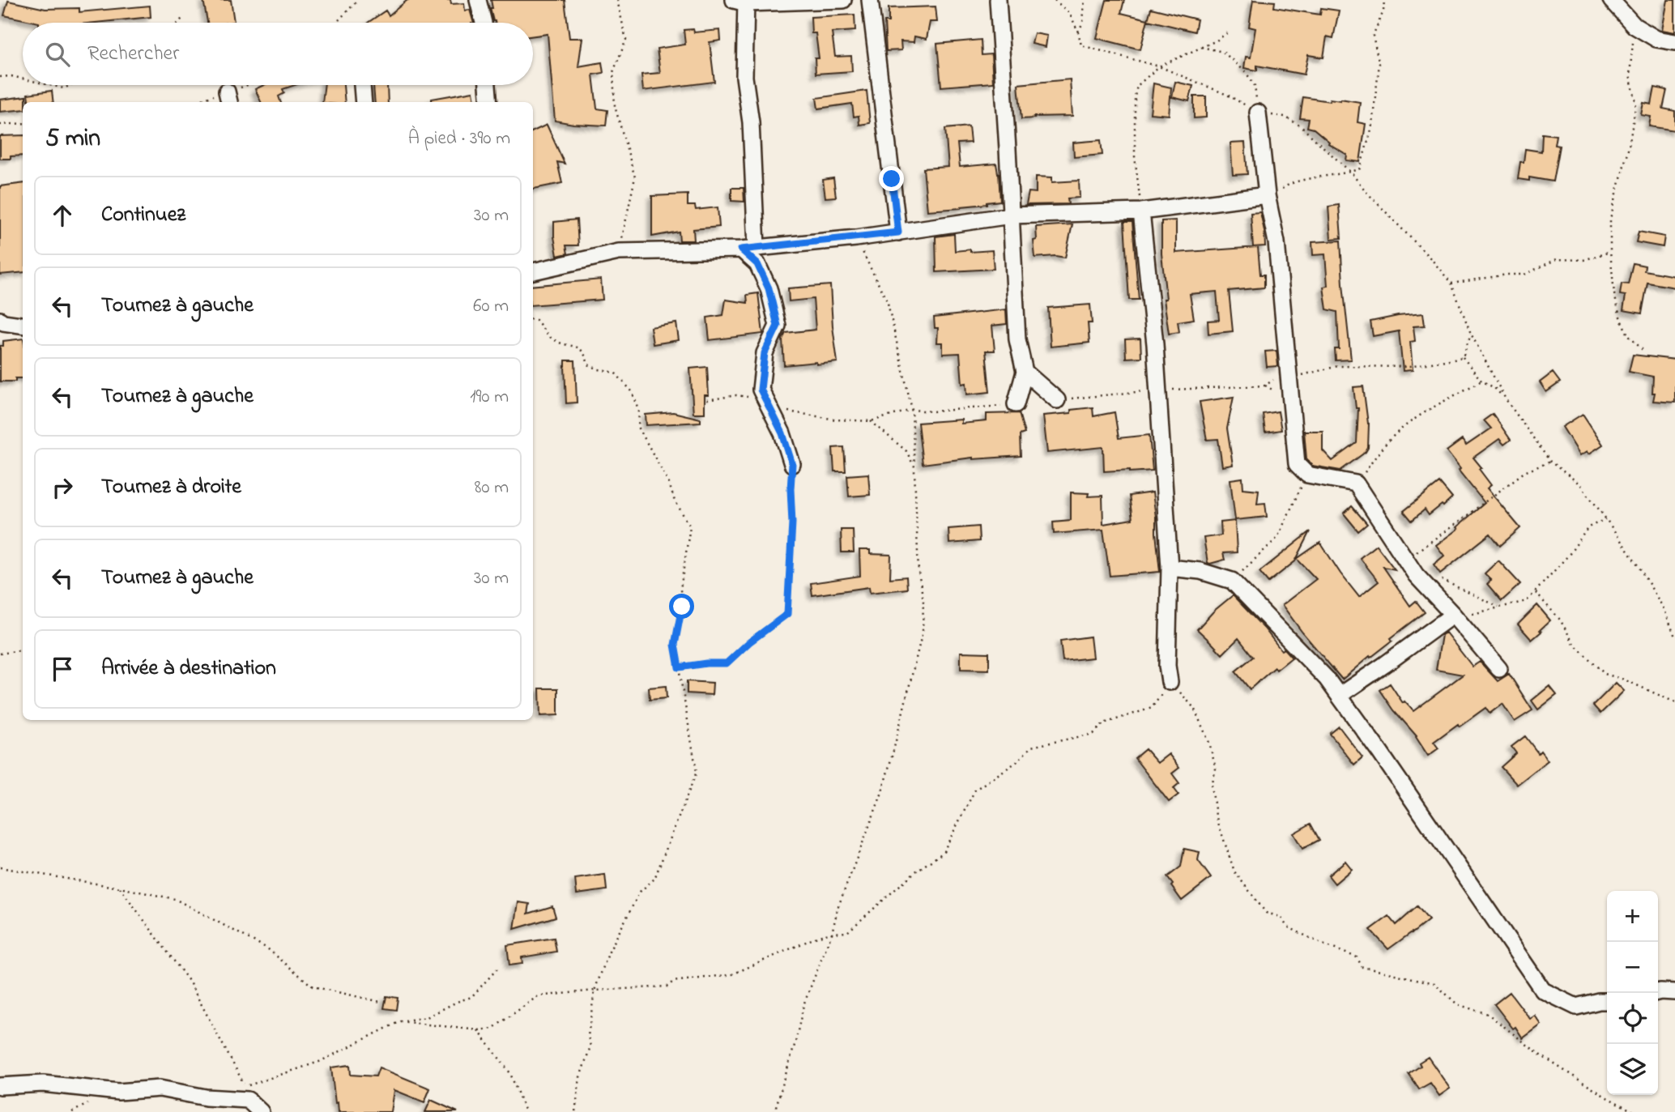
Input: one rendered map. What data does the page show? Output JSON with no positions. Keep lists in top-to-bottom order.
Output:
{
  "page": {
    "search": "Rechercher",
    "heading": ["5 min", "À pied · 390 m"],
    "list": [
      ["Continuez", "30 m"],
      ["Tournez à gauche", "60 m"],
      ["Tournez à gauche", "190 m"],
      ["Tournez à droite", "80 m"],
      ["Tournez à gauche", "30 m"],
      "Arrivée à destination"
    ],
    "map_buttons": ["+", "−"]
  }
}
